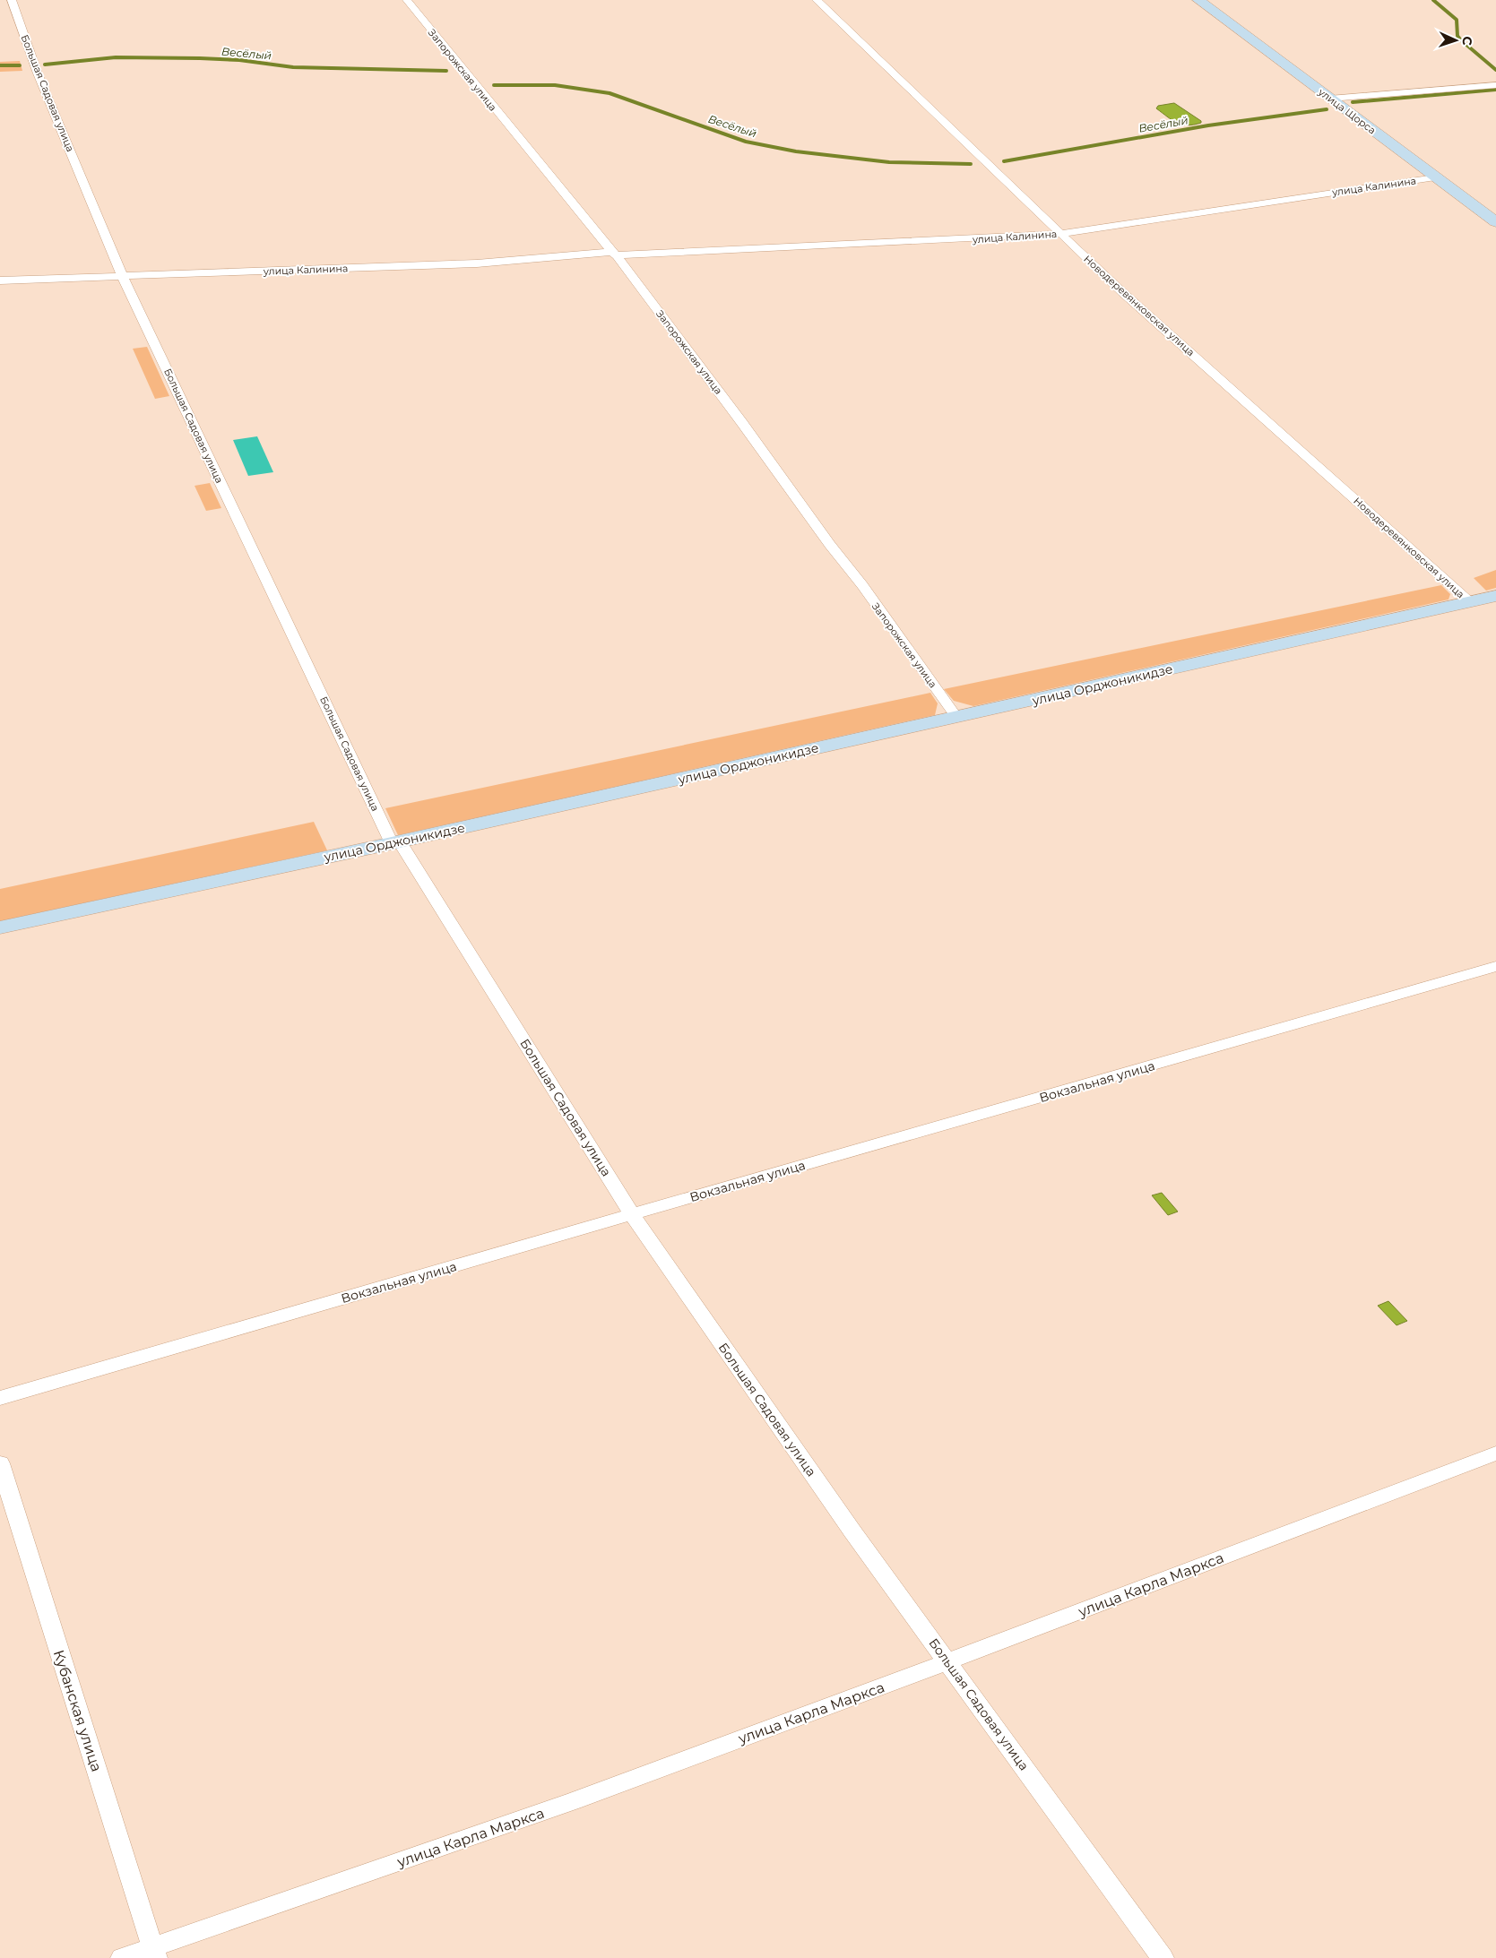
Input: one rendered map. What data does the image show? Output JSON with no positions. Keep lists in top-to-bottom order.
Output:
{
  "streets": {
    "main road": ["улица Щорса", "улица Орджоникидзе"],
    "street": [
      "Запорожская улица",
      "Большая Садовая улица",
      "улица Калинина",
      "Новодеревянковская улица",
      "Вокзальная улица",
      "улица Карла Маркса",
      "Кубанская улица"
    ]
  },
  "crossings": [
    ["Запорожская улица", "улица Калинина"],
    ["Запорожская улица", "улица Орджоникидзе"],
    ["Большая Садовая улица", "улица Калинина"],
    ["Большая Садовая улица", "улица Орджоникидзе"],
    ["Большая Садовая улица", "Вокзальная улица"],
    ["Большая Садовая улица", "улица Карла Маркса"],
    ["улица Щорса", "улица Калинина"],
    ["улица Калинина", "Новодеревянковская улица"],
    ["Новодеревянковская улица", "улица Орджоникидзе"],
    ["улица Карла Маркса", "Кубанская улица"]
  ],
  "water": ["Весёлый"],
  "north": "right"
}
